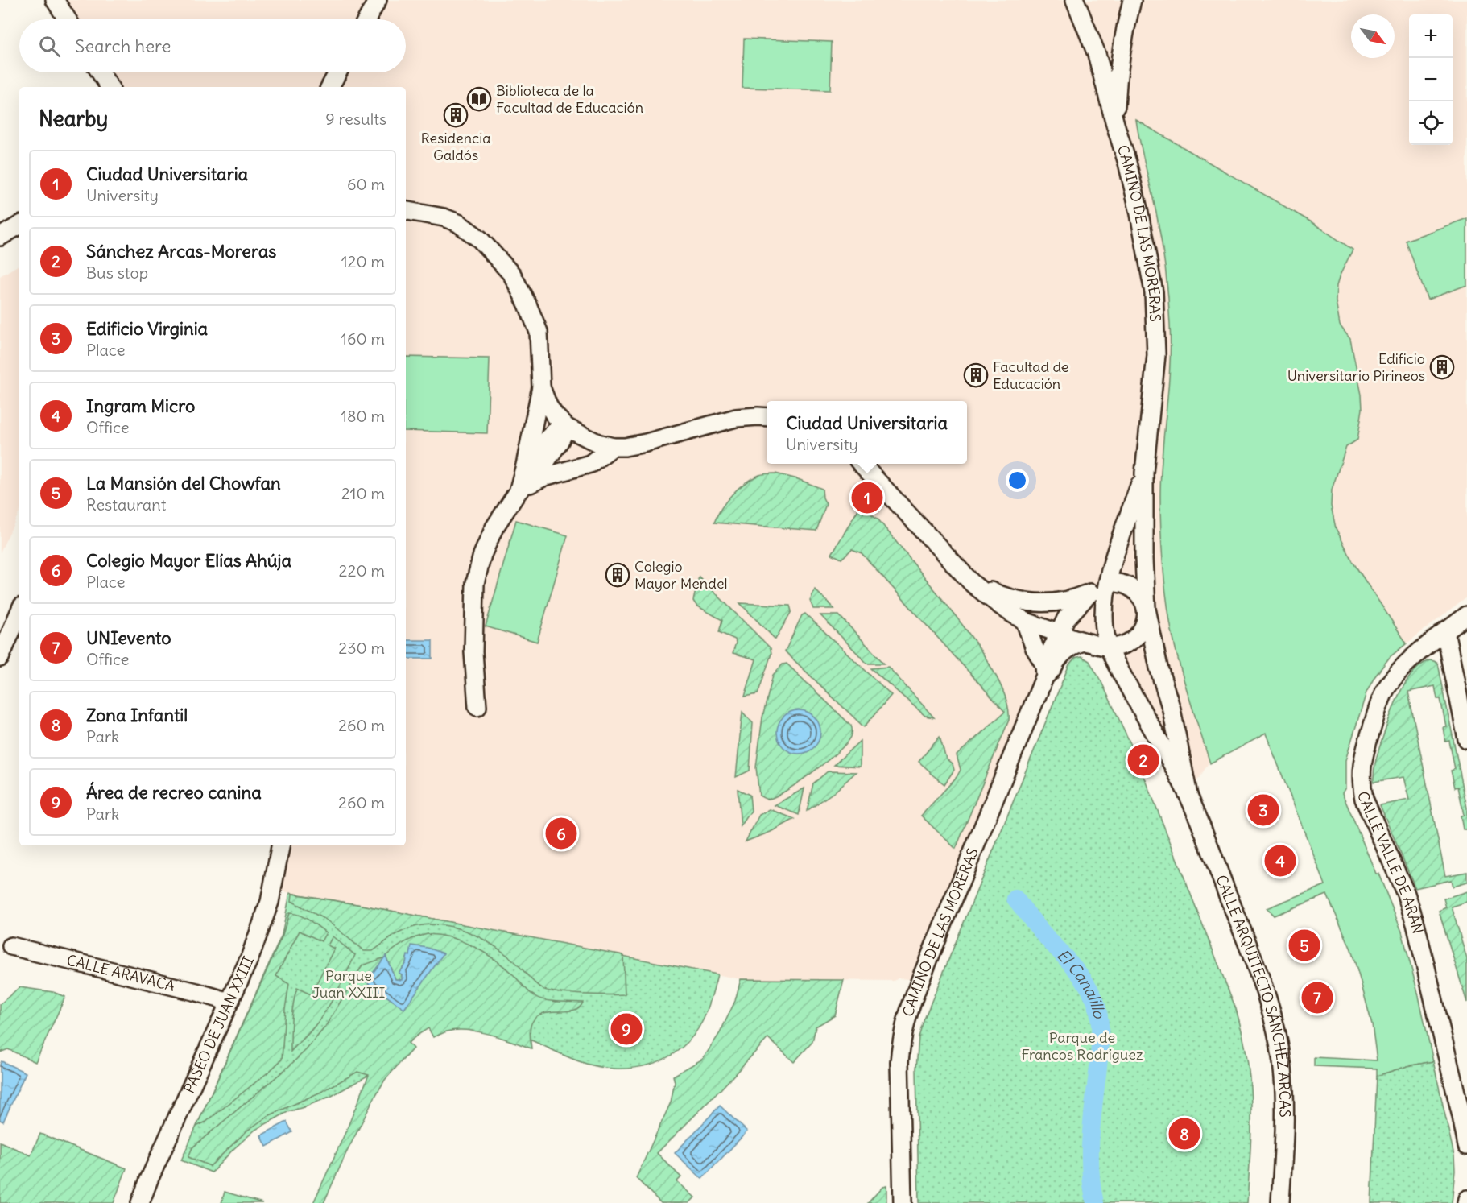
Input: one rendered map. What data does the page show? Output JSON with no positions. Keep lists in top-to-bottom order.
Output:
{
  "streets": {
    "street": [
      "CAMINO DE LAS MORERAS",
      "CALLE VALLE DE ARÁN",
      "CALLE ARAVACA",
      "CALLE ARQUITECTO SÁNCHEZ ARCAS",
      "PASEO DE JUAN XXIII"
    ]
  },
  "crossings": [
    ["CAMINO DE LAS MORERAS", "CALLE ARQUITECTO SÁNCHEZ ARCAS"],
    ["CALLE ARAVACA", "PASEO DE JUAN XXIII"]
  ],
  "water": ["El Canalillo"],
  "parks": ["Parque Juan XXIII", "Parque de Francos Rodríguez"],
  "places": {
    "library": ["Biblioteca de la Facultad de Educación"],
    "building": [
      "Residencia Galdós",
      "Edificio Universitario Pirineos",
      "Facultad de Educación",
      "Colegio Mayor Mendel"
    ]
  },
  "north": "bottom right",
  "page": {
    "map_buttons": ["+", "−"],
    "search": "Search here",
    "heading": ["Nearby", "9 results"],
    "list": [
      {
        "mark": "1",
        "name": "Ciudad Universitaria",
        "note": "University",
        "value": "60 m"
      },
      {
        "mark": "2",
        "name": "Sánchez Arcas-Moreras",
        "note": "Bus stop",
        "value": "120 m"
      },
      {
        "mark": "3",
        "name": "Edificio Virginia",
        "note": "Place",
        "value": "160 m"
      },
      {
        "mark": "4",
        "name": "Ingram Micro",
        "note": "Office",
        "value": "180 m"
      },
      {
        "mark": "5",
        "name": "La Mansión del Chowfan",
        "note": "Restaurant",
        "value": "210 m"
      },
      {
        "mark": "6",
        "name": "Colegio Mayor Elías Ahúja",
        "note": "Place",
        "value": "220 m"
      },
      {
        "mark": "7",
        "name": "UNIevento",
        "note": "Office",
        "value": "230 m"
      },
      {
        "mark": "8",
        "name": "Zona Infantil",
        "note": "Park",
        "value": "260 m"
      },
      {
        "mark": "9",
        "name": "Área de recreo canina",
        "note": "Park",
        "value": "260 m"
      }
    ],
    "popup": ["Ciudad Universitaria", "University"],
    "pins": [
      "1",
      "2",
      "3",
      "6",
      "4",
      "5",
      "7",
      "9",
      "8"
    ]
  }
}
